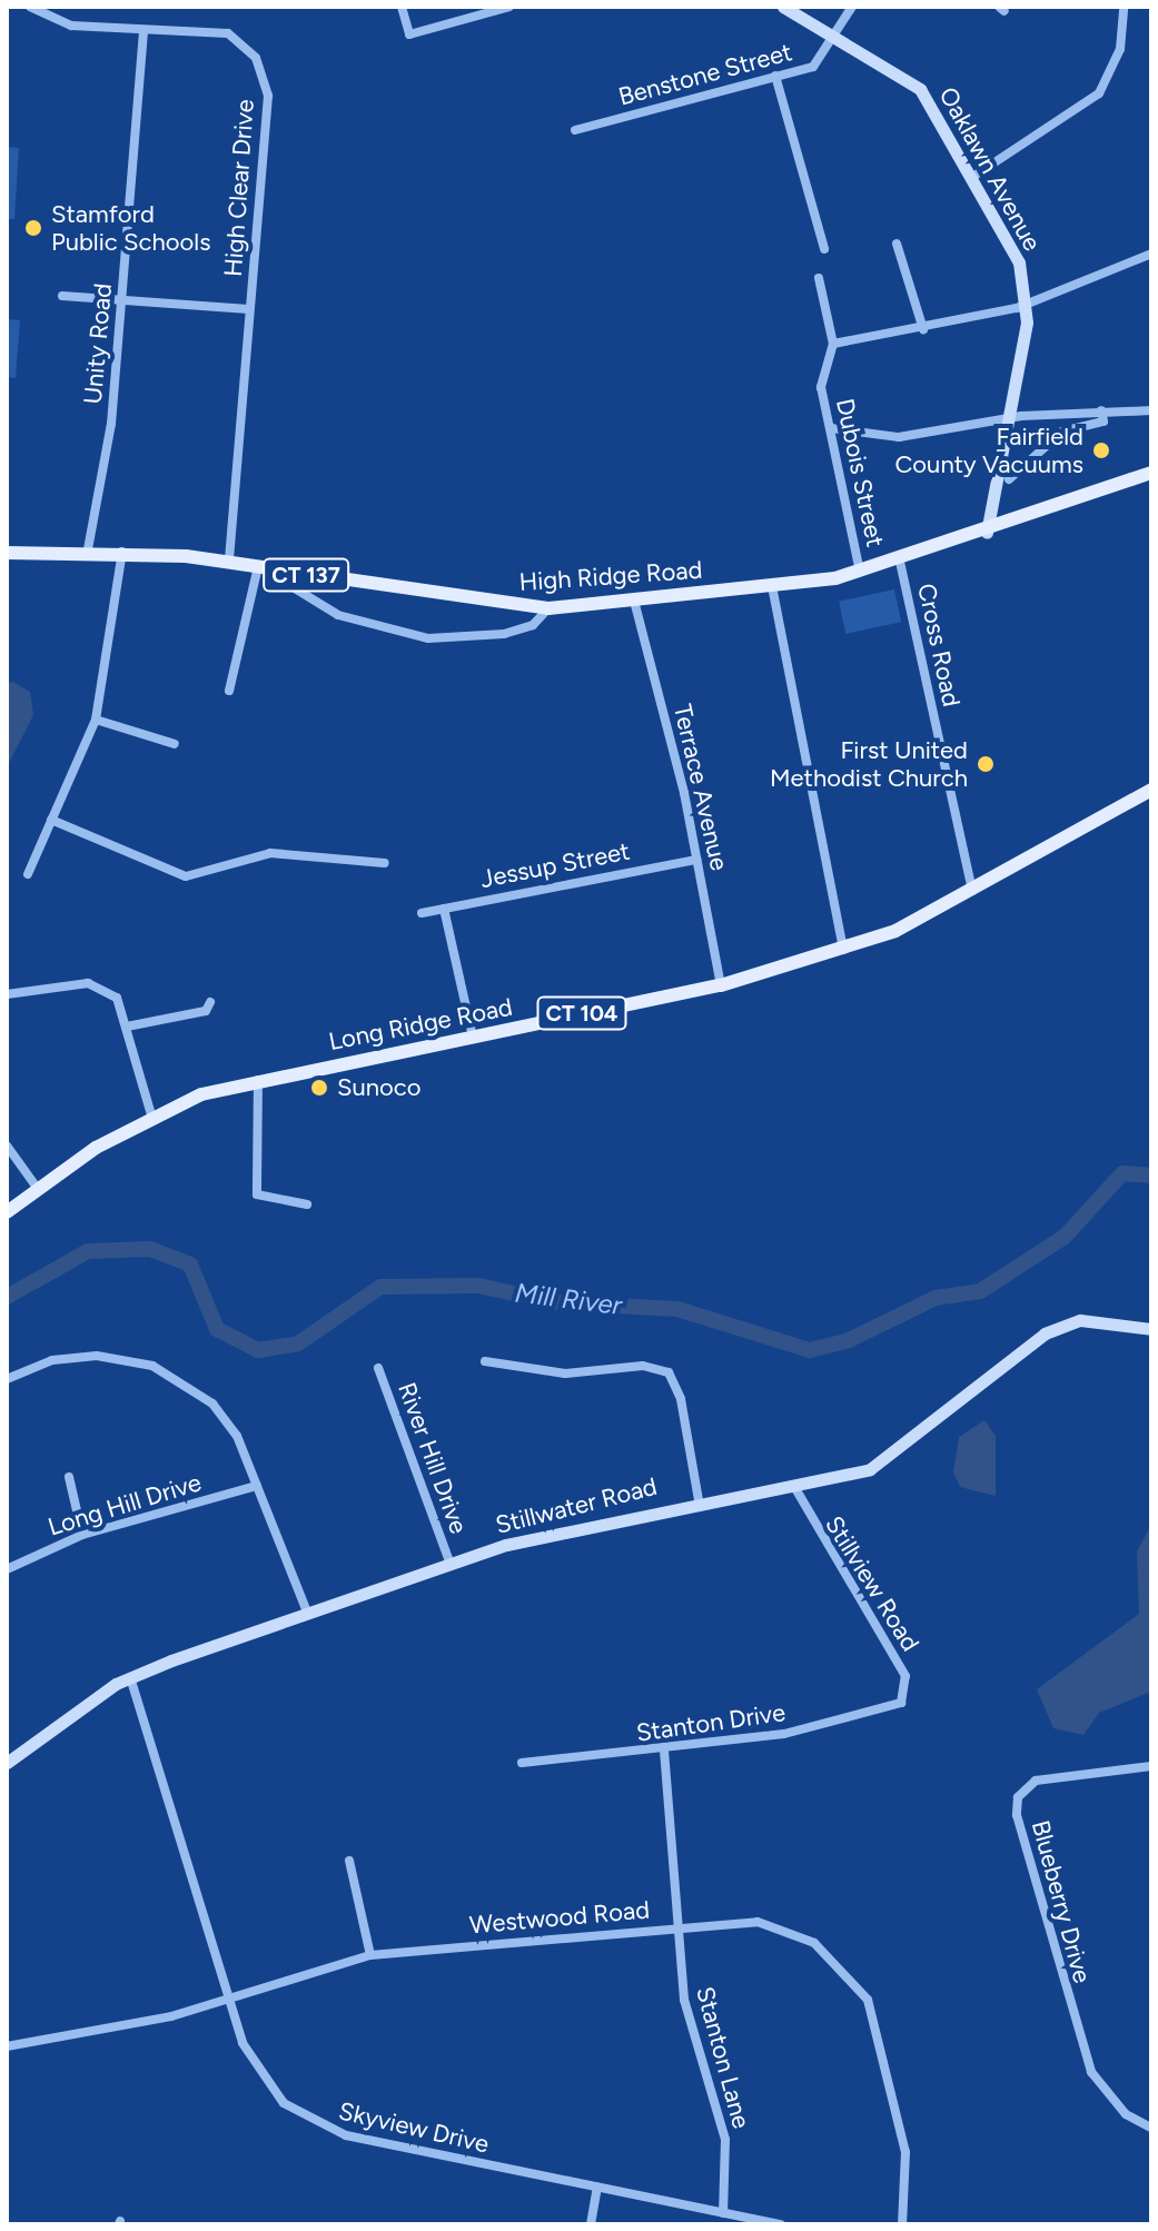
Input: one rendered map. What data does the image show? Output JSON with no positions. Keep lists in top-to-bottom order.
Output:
{
  "streets": {
    "main road": [
      "Oaklawn Avenue",
      "CT 137",
      "High Ridge Road",
      "CT 104",
      "Long Ridge Road",
      "Stillwater Road"
    ],
    "street": [
      "Benstone Street",
      "High Clear Drive",
      "Unity Road",
      "Dubois Street",
      "Cross Road",
      "Terrace Avenue",
      "Jessup Street",
      "River Hill Drive",
      "Long Hill Drive",
      "Stillview Road",
      "Stanton Drive",
      "Blueberry Drive",
      "Westwood Road",
      "Stanton Lane",
      "Skyview Drive"
    ]
  },
  "crossings": [
    ["Benstone Street", "Oaklawn Avenue"],
    ["Oaklawn Avenue", "High Ridge Road"],
    ["High Clear Drive", "Unity Road"],
    ["High Clear Drive", "High Ridge Road"],
    ["Unity Road", "High Ridge Road"],
    ["Dubois Street", "High Ridge Road"],
    ["High Ridge Road", "Cross Road"],
    ["High Ridge Road", "Terrace Avenue"],
    ["Cross Road", "Long Ridge Road"],
    ["Terrace Avenue", "Jessup Street"],
    ["Terrace Avenue", "Long Ridge Road"],
    ["River Hill Drive", "Stillwater Road"],
    ["Stillwater Road", "Stillview Road"],
    ["Stillwater Road", "Skyview Drive"],
    ["Stillview Road", "Stanton Drive"],
    ["Stanton Drive", "Stanton Lane"],
    ["Westwood Road", "Stanton Lane"],
    ["Westwood Road", "Skyview Drive"],
    ["Stanton Lane", "Skyview Drive"]
  ],
  "water": ["Mill River"],
  "places": [
    "Stamford Public Schools",
    "Fairfield County Vacuums",
    "First United Methodist Church",
    "Sunoco"
  ]
}
